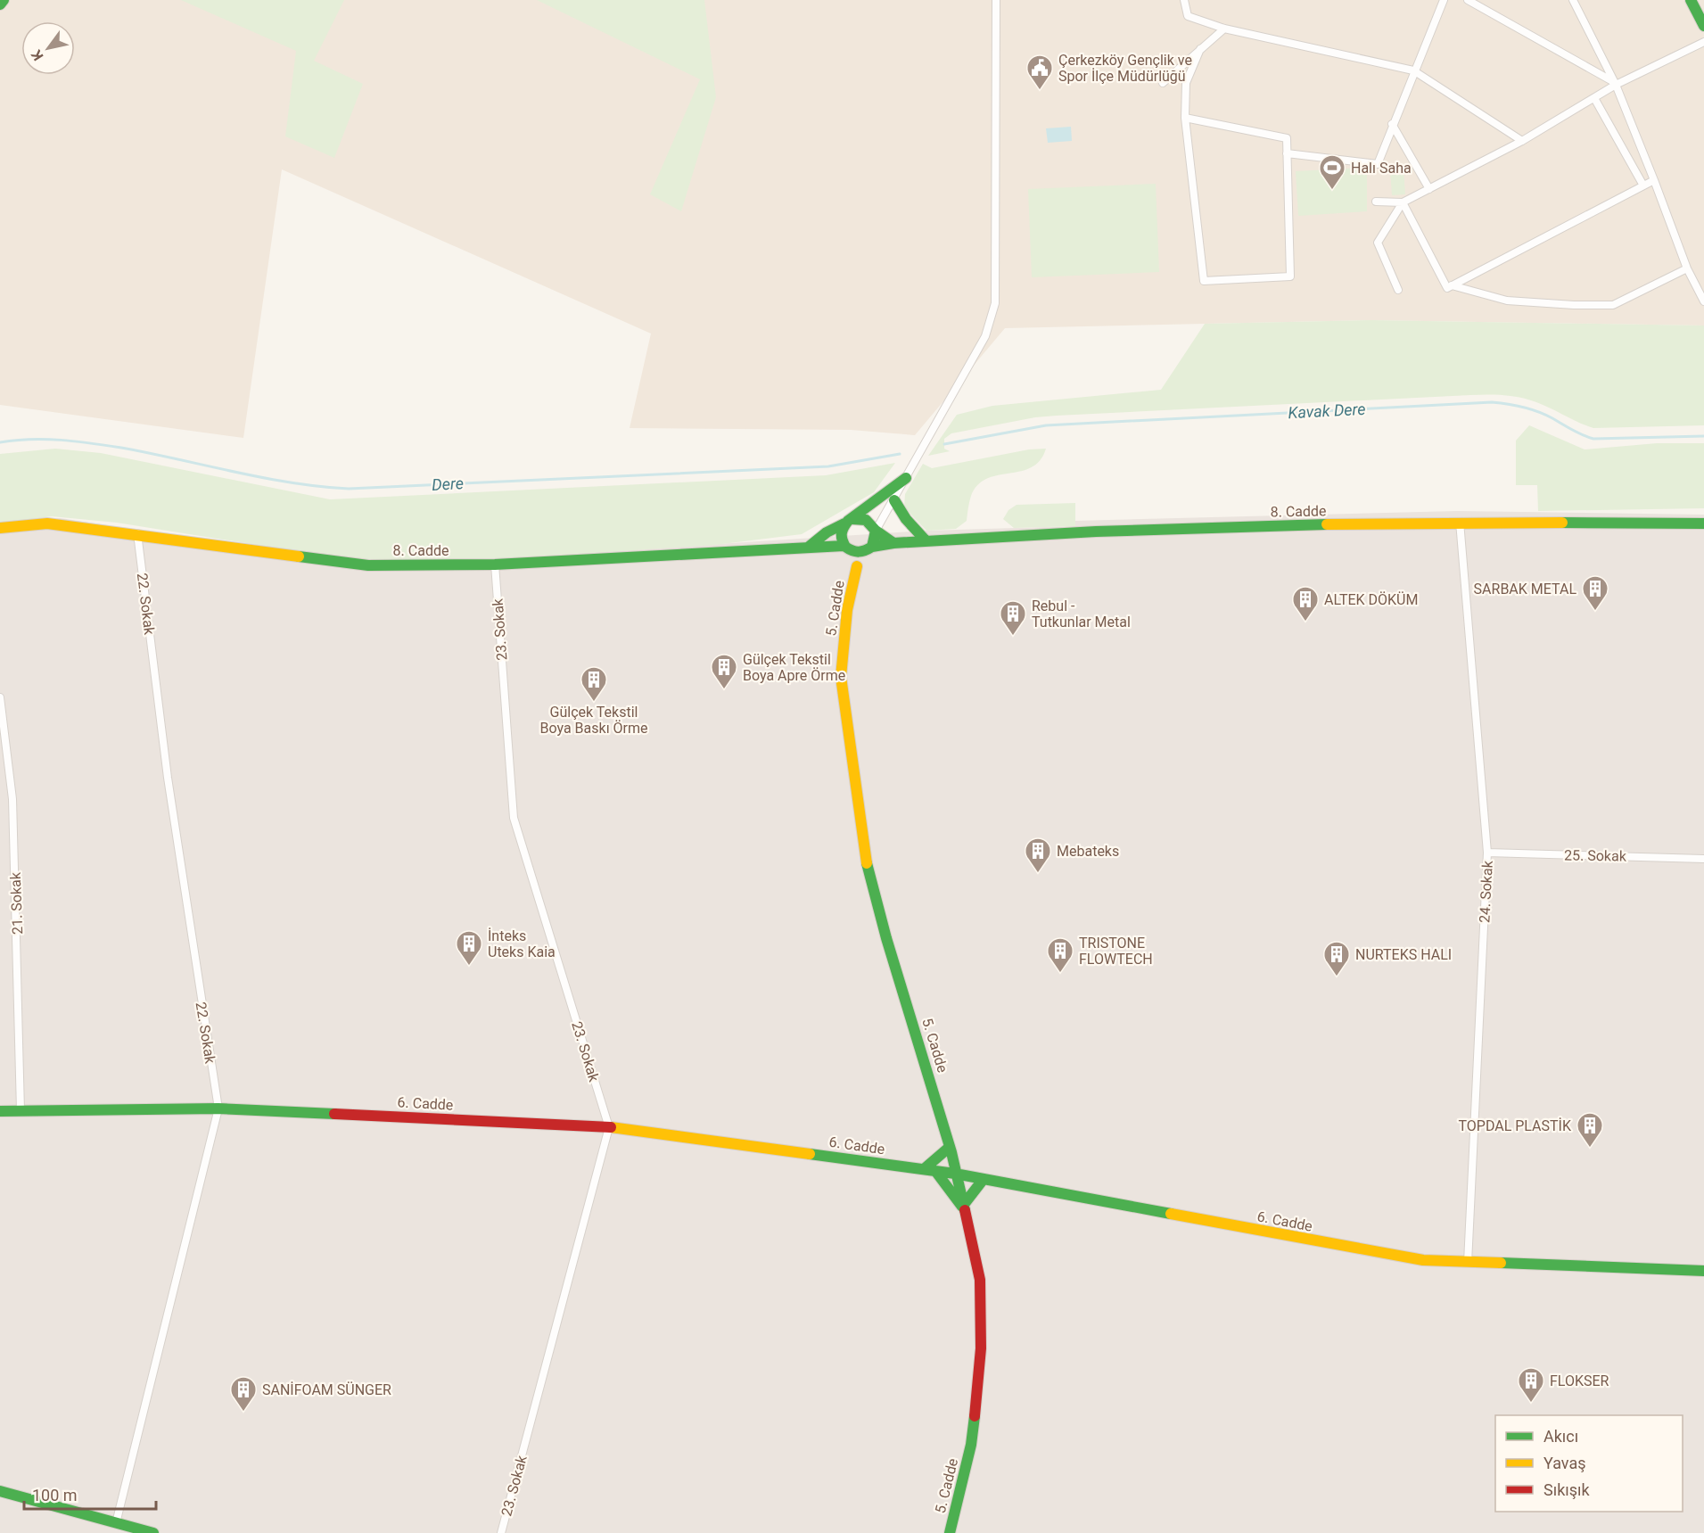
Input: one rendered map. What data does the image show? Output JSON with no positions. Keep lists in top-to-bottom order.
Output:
{
  "streets": {
    "street": [
      "8. Cadde",
      "22. Sokak",
      "5. Cadde",
      "23. Sokak",
      "25. Sokak",
      "24. Sokak",
      "21. Sokak",
      "6. Cadde"
    ]
  },
  "crossings": [
    ["8. Cadde", "22. Sokak"],
    ["8. Cadde", "23. Sokak"],
    ["8. Cadde", "24. Sokak"],
    ["22. Sokak", "6. Cadde"],
    ["5. Cadde", "6. Cadde"],
    ["23. Sokak", "6. Cadde"],
    ["25. Sokak", "24. Sokak"],
    ["24. Sokak", "6. Cadde"],
    ["21. Sokak", "6. Cadde"]
  ],
  "water": ["Kavak Dere", "Dere"],
  "places": {
    "public building": ["Çerkezköy Gençlik ve Spor İlçe Müdürlüğü"],
    "sports": ["Halı Saha"],
    "building": [
      "SARBAK METAL",
      "ALTEK DÖKÜM",
      "Rebul - Tutkunlar Metal",
      "Gülçek Tekstil Boya Apre Örme",
      "Gülçek Tekstil Boya Baskı Örme",
      "Mebateks",
      "İnteks Uteks Kaia",
      "TRISTONE FLOWTECH",
      "NURTEKS HALI",
      "TOPDAL PLASTİK",
      "FLOKSER",
      "SANİFOAM SÜNGER"
    ]
  },
  "legend": ["Akıcı", "Yavaş", "Sıkışık"],
  "scale_bar": "100 m",
  "north": "bottom left"
}
